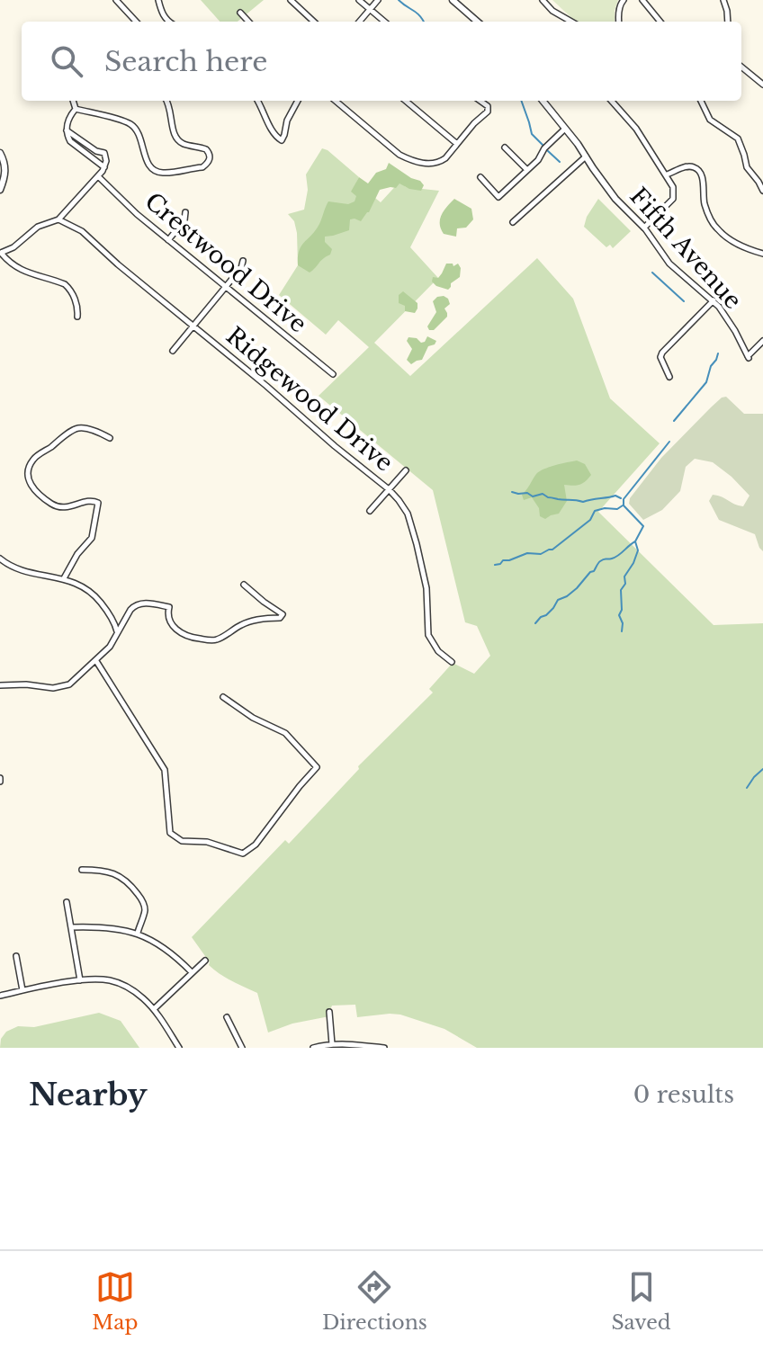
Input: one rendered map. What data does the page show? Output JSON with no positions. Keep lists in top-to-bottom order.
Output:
{
  "streets": {
    "street": ["Fifth Avenue", "Crestwood Drive", "Ridgewood Drive"]
  },
  "page": {
    "search": "Search here",
    "heading": ["Nearby", "0 results"],
    "nav": ["Map", "Directions", "Saved"]
  }
}
